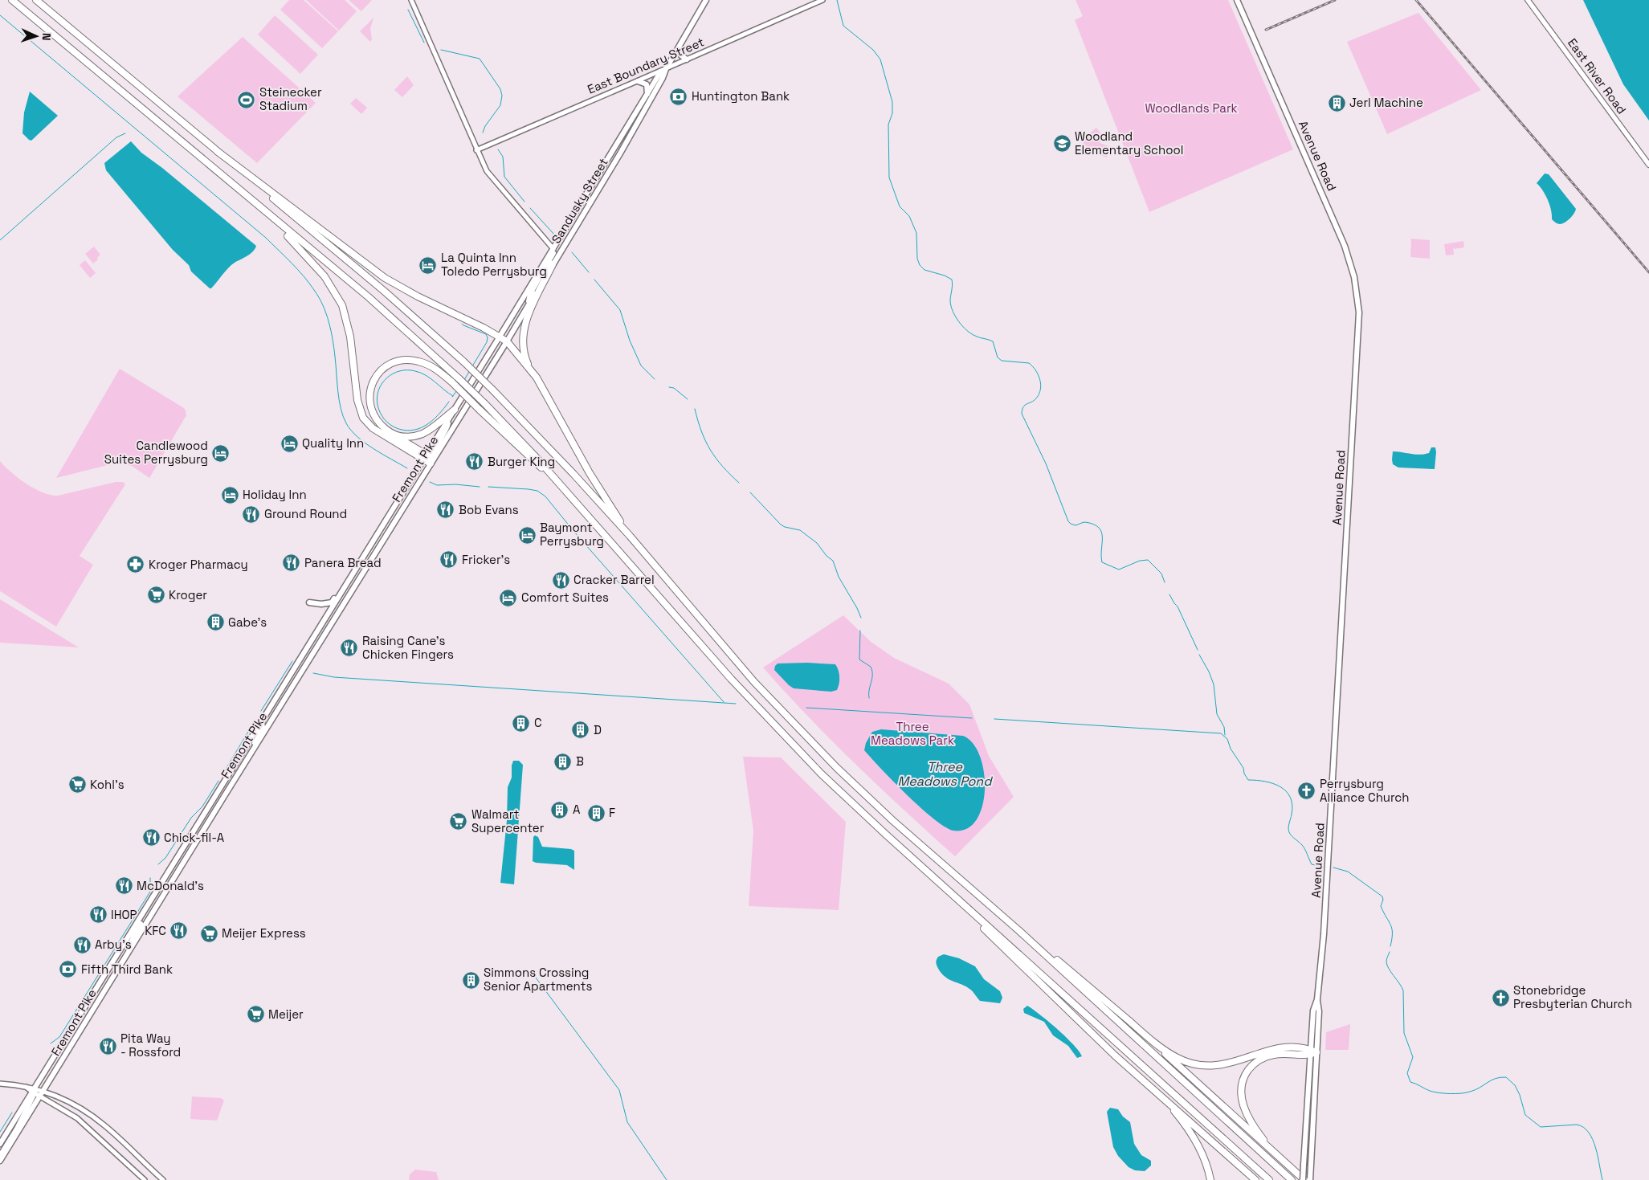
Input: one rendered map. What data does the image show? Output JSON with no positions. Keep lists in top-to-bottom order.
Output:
{
  "streets": {
    "main road": [
      "East River Road",
      "Avenue Road",
      "Sandusky Street",
      "Fremont Pike"
    ],
    "street": ["East Boundary Street"]
  },
  "crossings": [
    ["East Boundary Street", "Sandusky Street"],
    ["Sandusky Street", "Fremont Pike"]
  ],
  "water": ["Three Meadows Pond"],
  "parks": ["Woodlands Park", "Three Meadows Park"],
  "places": {
    "bank": ["Huntington Bank", "Fifth Third Bank"],
    "sports": ["Steinecker Stadium"],
    "building": [
      "Jerl Machine",
      "Gabe's",
      "C",
      "D",
      "B",
      "A",
      "F",
      "Simmons Crossing Senior Apartments"
    ],
    "school or university": ["Woodland Elementary School"],
    "hotel": [
      "La Quinta Inn Toledo Perrysburg",
      "Quality Inn",
      "Candlewood Suites Perrysburg",
      "Holiday Inn",
      "Baymont Perrysburg",
      "Comfort Suites"
    ],
    "restaurant": [
      "Burger King",
      "Bob Evans",
      "Ground Round",
      "Fricker's",
      "Panera Bread",
      "Cracker Barrel",
      "Raising Cane's Chicken Fingers",
      "Chick-fil-A",
      "McDonald's",
      "IHOP",
      "KFC",
      "Arby's",
      "Pita Way - Rossford"
    ],
    "pharmacy": ["Kroger Pharmacy"],
    "supermarket": [
      "Kroger",
      "Kohl's",
      "Walmart Supercenter",
      "Meijer Express",
      "Meijer"
    ],
    "church": ["Perrysburg Alliance Church", "Stonebridge Presbyterian Church"]
  },
  "north": "right"
}
